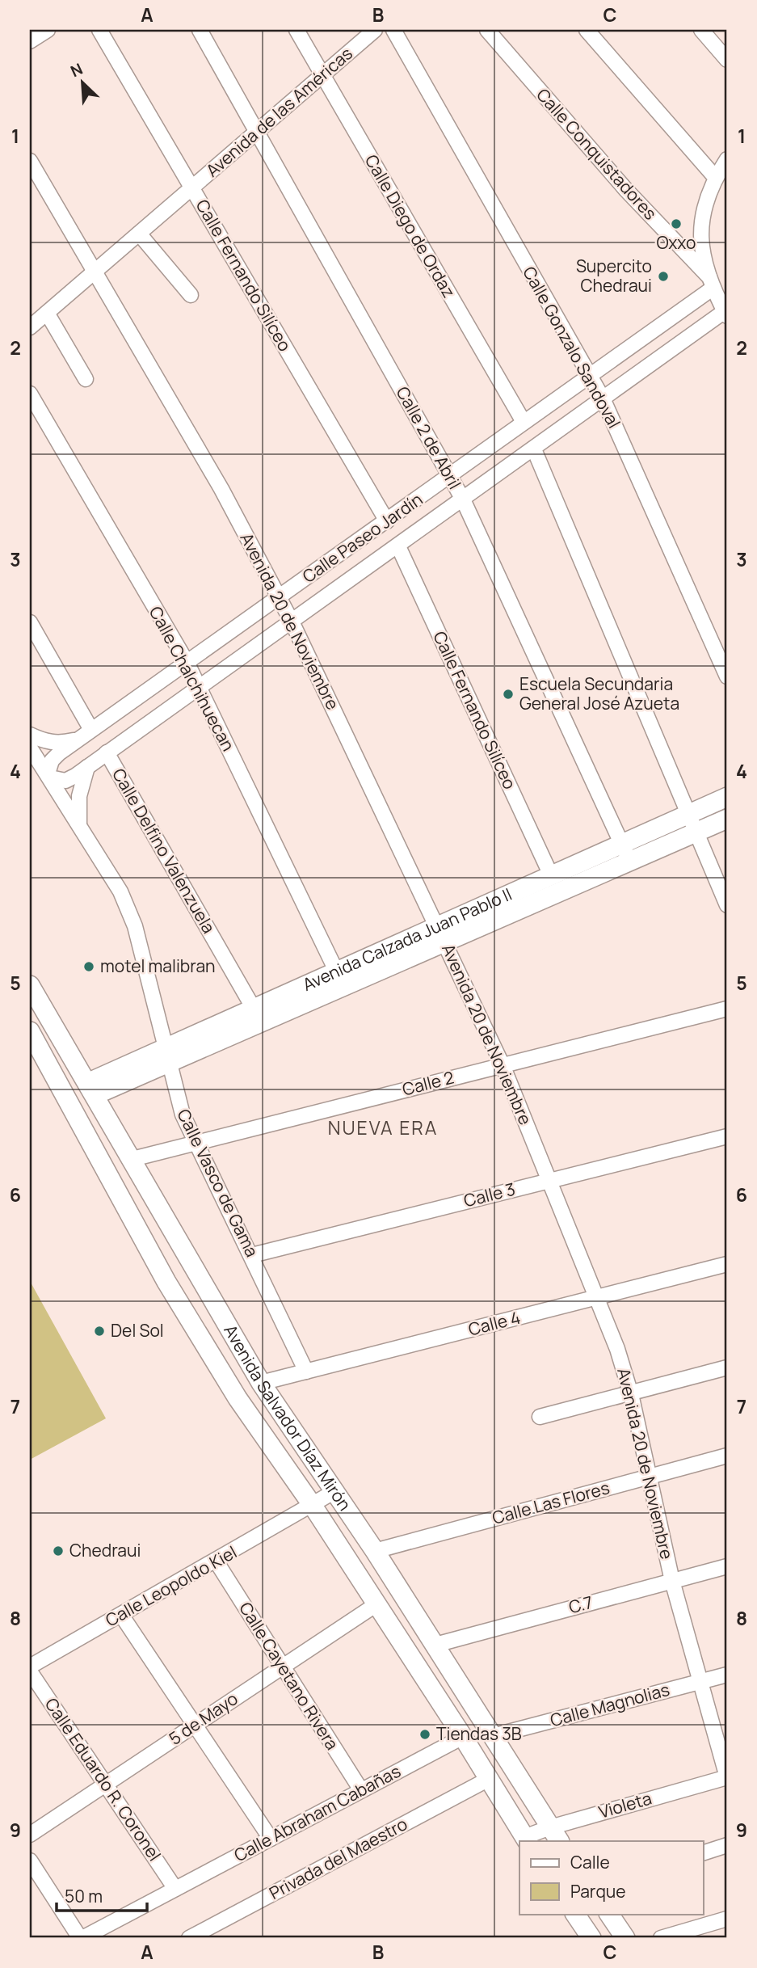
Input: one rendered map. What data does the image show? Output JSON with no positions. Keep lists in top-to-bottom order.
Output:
{
  "streets": {
    "main road": ["Avenida Calzada Juan Pablo II", "Avenida Salvador Díaz Mirón"],
    "street": [
      "Avenida de las Américas",
      "Calle Conquistadores",
      "Calle Diego de Ordaz",
      "Calle Fernando Silíceo",
      "Calle Gonzalo Sandoval",
      "Calle 2 de Abril",
      "Calle Paseo Jardín",
      "Avenida 20 de Noviembre",
      "Calle Chalchihuecan",
      "Calle Delfino Valenzuela",
      "Calle 2",
      "Calle Vasco de Gama",
      "Calle 3",
      "Calle 4",
      "Calle Las Flores",
      "Calle Leopoldo Kiel",
      "C.7",
      "Calle Cayetano Rivera",
      "Calle Magnolias",
      "5 de Mayo",
      "Calle Eduardo R. Coronel",
      "Violeta",
      "Calle Abraham Cabañas",
      "Privada del Maestro"
    ]
  },
  "crossings": [
    ["Avenida de las Américas", "Calle Diego de Ordaz"],
    ["Avenida de las Américas", "Calle Fernando Silíceo"],
    ["Avenida de las Américas", "Calle 2 de Abril"],
    ["Avenida de las Américas", "Avenida 20 de Noviembre"],
    ["Calle Conquistadores", "Calle Paseo Jardín"],
    ["Calle Diego de Ordaz", "Calle Paseo Jardín"],
    ["Calle Fernando Silíceo", "Calle Paseo Jardín"],
    ["Calle Fernando Silíceo", "Avenida Calzada Juan Pablo II"],
    ["Calle Gonzalo Sandoval", "Calle Paseo Jardín"],
    ["Calle 2 de Abril", "Calle Paseo Jardín"],
    ["Calle 2 de Abril", "Avenida Calzada Juan Pablo II"],
    ["Calle Paseo Jardín", "Avenida 20 de Noviembre"],
    ["Calle Paseo Jardín", "Calle Chalchihuecan"],
    ["Calle Paseo Jardín", "Calle Delfino Valenzuela"],
    ["Calle Paseo Jardín", "Calle Vasco de Gama"],
    ["Avenida 20 de Noviembre", "Avenida Calzada Juan Pablo II"],
    ["Avenida 20 de Noviembre", "Calle 2"],
    ["Avenida 20 de Noviembre", "Calle 3"],
    ["Avenida 20 de Noviembre", "Calle 4"],
    ["Avenida 20 de Noviembre", "Calle Las Flores"],
    ["Avenida 20 de Noviembre", "C.7"],
    ["Avenida 20 de Noviembre", "Calle Magnolias"],
    ["Avenida 20 de Noviembre", "Violeta"],
    ["Calle Chalchihuecan", "Avenida Calzada Juan Pablo II"],
    ["Calle Delfino Valenzuela", "Avenida Calzada Juan Pablo II"],
    ["Avenida Calzada Juan Pablo II", "Calle Vasco de Gama"],
    ["Avenida Calzada Juan Pablo II", "Avenida Salvador Díaz Mirón"],
    ["Calle 2", "Calle Vasco de Gama"],
    ["Calle 2", "Avenida Salvador Díaz Mirón"],
    ["Calle Vasco de Gama", "Calle 3"],
    ["Calle Vasco de Gama", "Calle 4"],
    ["Calle 4", "Avenida Salvador Díaz Mirón"],
    ["Avenida Salvador Díaz Mirón", "Calle Las Flores"],
    ["Avenida Salvador Díaz Mirón", "Calle Leopoldo Kiel"],
    ["Avenida Salvador Díaz Mirón", "C.7"],
    ["Avenida Salvador Díaz Mirón", "Calle Magnolias"],
    ["Avenida Salvador Díaz Mirón", "5 de Mayo"],
    ["Avenida Salvador Díaz Mirón", "Violeta"],
    ["Avenida Salvador Díaz Mirón", "Calle Abraham Cabañas"],
    ["Avenida Salvador Díaz Mirón", "Privada del Maestro"],
    ["Calle Leopoldo Kiel", "Calle Cayetano Rivera"],
    ["Calle Cayetano Rivera", "5 de Mayo"],
    ["Calle Cayetano Rivera", "Calle Abraham Cabañas"],
    ["5 de Mayo", "Calle Eduardo R. Coronel"],
    ["Calle Eduardo R. Coronel", "Calle Abraham Cabañas"]
  ],
  "districts": ["NUEVA ERA"],
  "places": [
    "Oxxo",
    "Supercito Chedraui",
    "Escuela Secundaria General José Azueta",
    "motel malibran",
    "Del Sol",
    "Chedraui",
    "Tiendas 3B"
  ],
  "legend": ["Calle", "Parque"],
  "scale_bar": "50 m",
  "north": "top left",
  "grid": {
    "columns": ["A", "B", "C"],
    "rows": [
      "1",
      "2",
      "3",
      "4",
      "5",
      "6",
      "7",
      "8",
      "9"
    ]
  }
}
